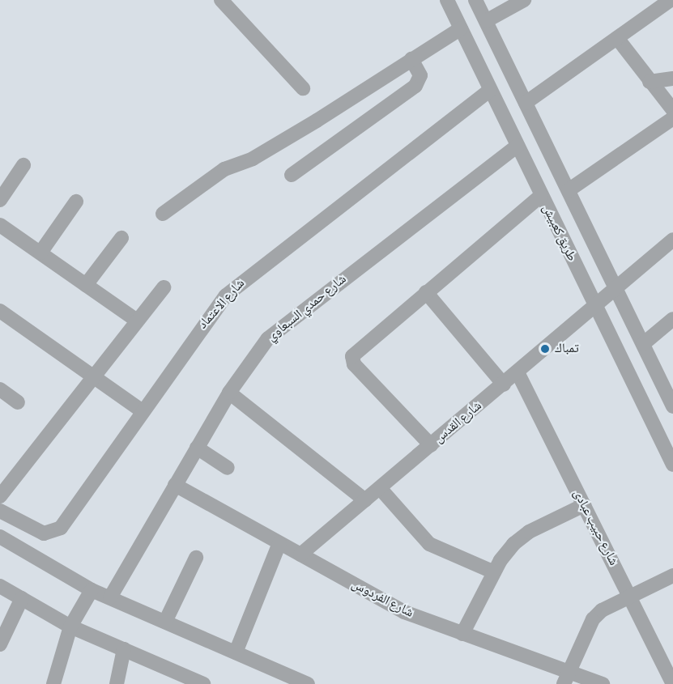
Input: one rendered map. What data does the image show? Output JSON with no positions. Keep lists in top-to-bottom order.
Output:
{
  "streets": {
    "street": [
      "طريق كعبيش",
      "شارع الاعتماد",
      "شارع حمدي السبعاوي",
      "شارع القدس",
      "شارع حبيب عبادى",
      "شارع الفردوس"
    ]
  },
  "crossings": [
    ["طريق كعبيش", "شارع الاعتماد"],
    ["طريق كعبيش", "شارع حمدي السبعاوي"],
    ["طريق كعبيش", "شارع القدس"],
    ["شارع حمدي السبعاوي", "شارع الفردوس"],
    ["شارع القدس", "شارع حبيب عبادى"],
    ["شارع القدس", "شارع الفردوس"]
  ],
  "places": ["تمباك"]
}
